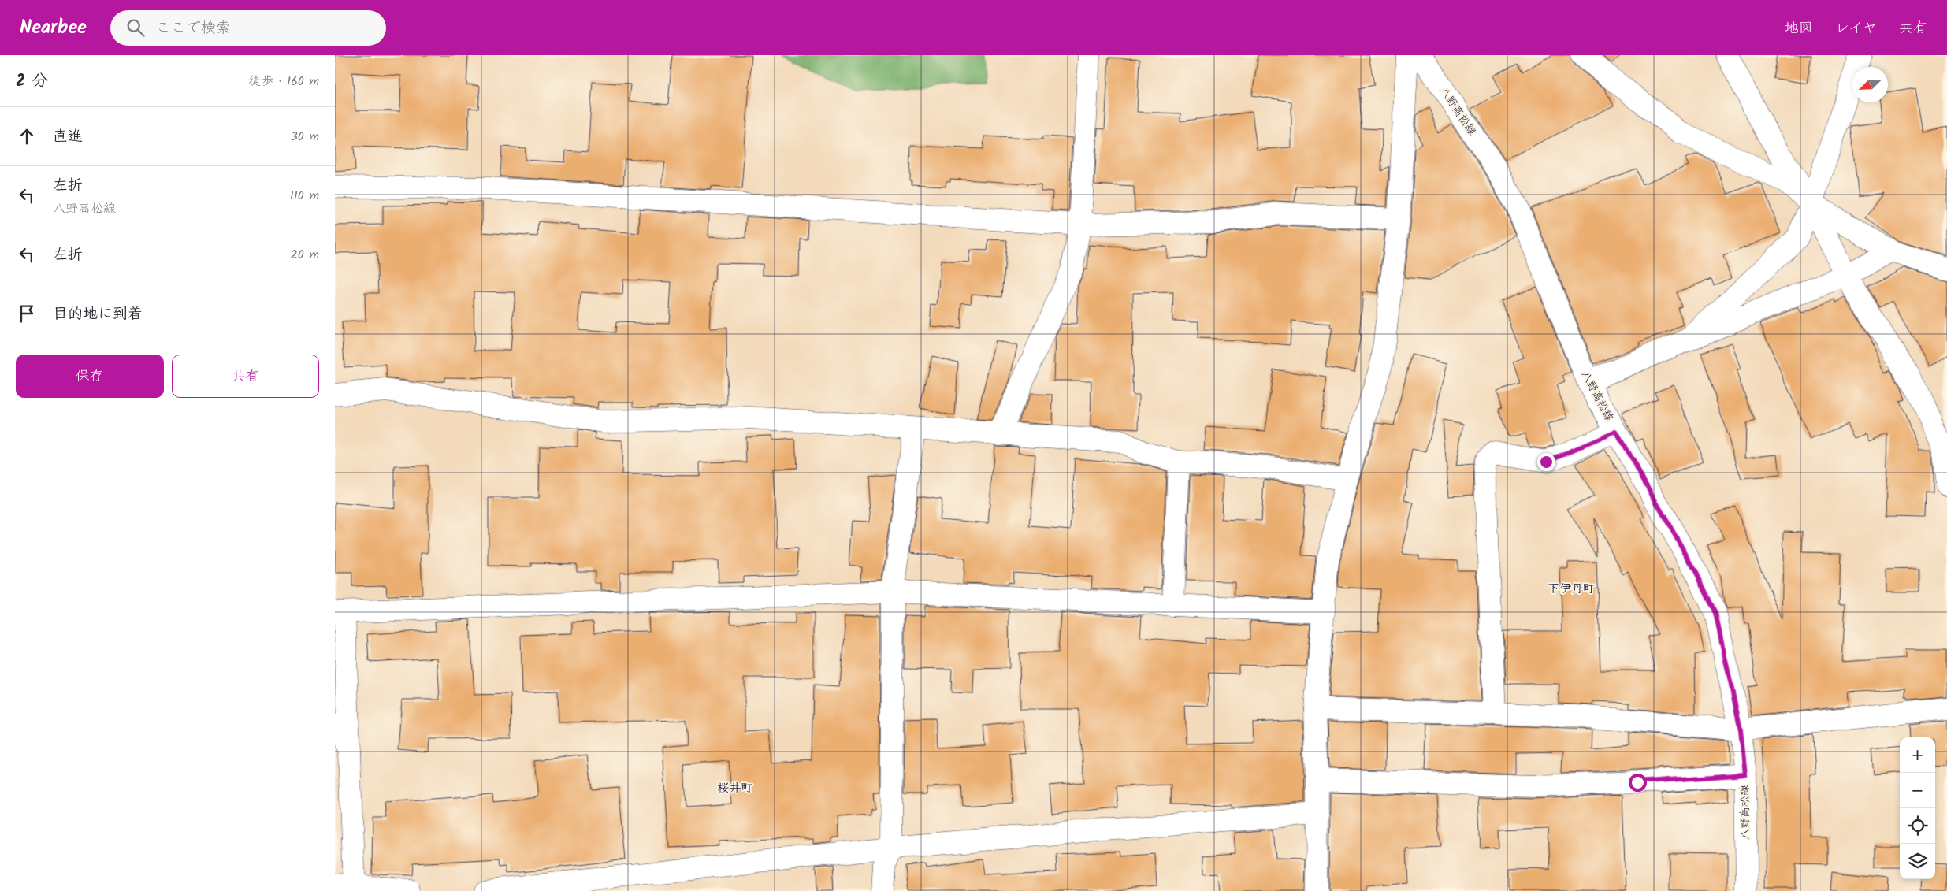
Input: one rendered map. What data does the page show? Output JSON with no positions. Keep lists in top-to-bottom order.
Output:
{
  "streets": {
    "street": ["八野高松線"]
  },
  "districts": ["下伊丹町", "桜井町"],
  "north": "bottom left",
  "page": {
    "header": "Nearbee",
    "search": "ここで検索",
    "nav": ["地図", "レイヤ", "共有"],
    "heading": ["2 分", "徒歩 · 160 m"],
    "list": [
      ["直進", "30 m"],
      ["左折", "八野高松線", "110 m"],
      ["左折", "20 m"],
      "目的地に到着"
    ],
    "buttons": ["保存", "共有"],
    "map_buttons": ["+", "−"]
  }
}
